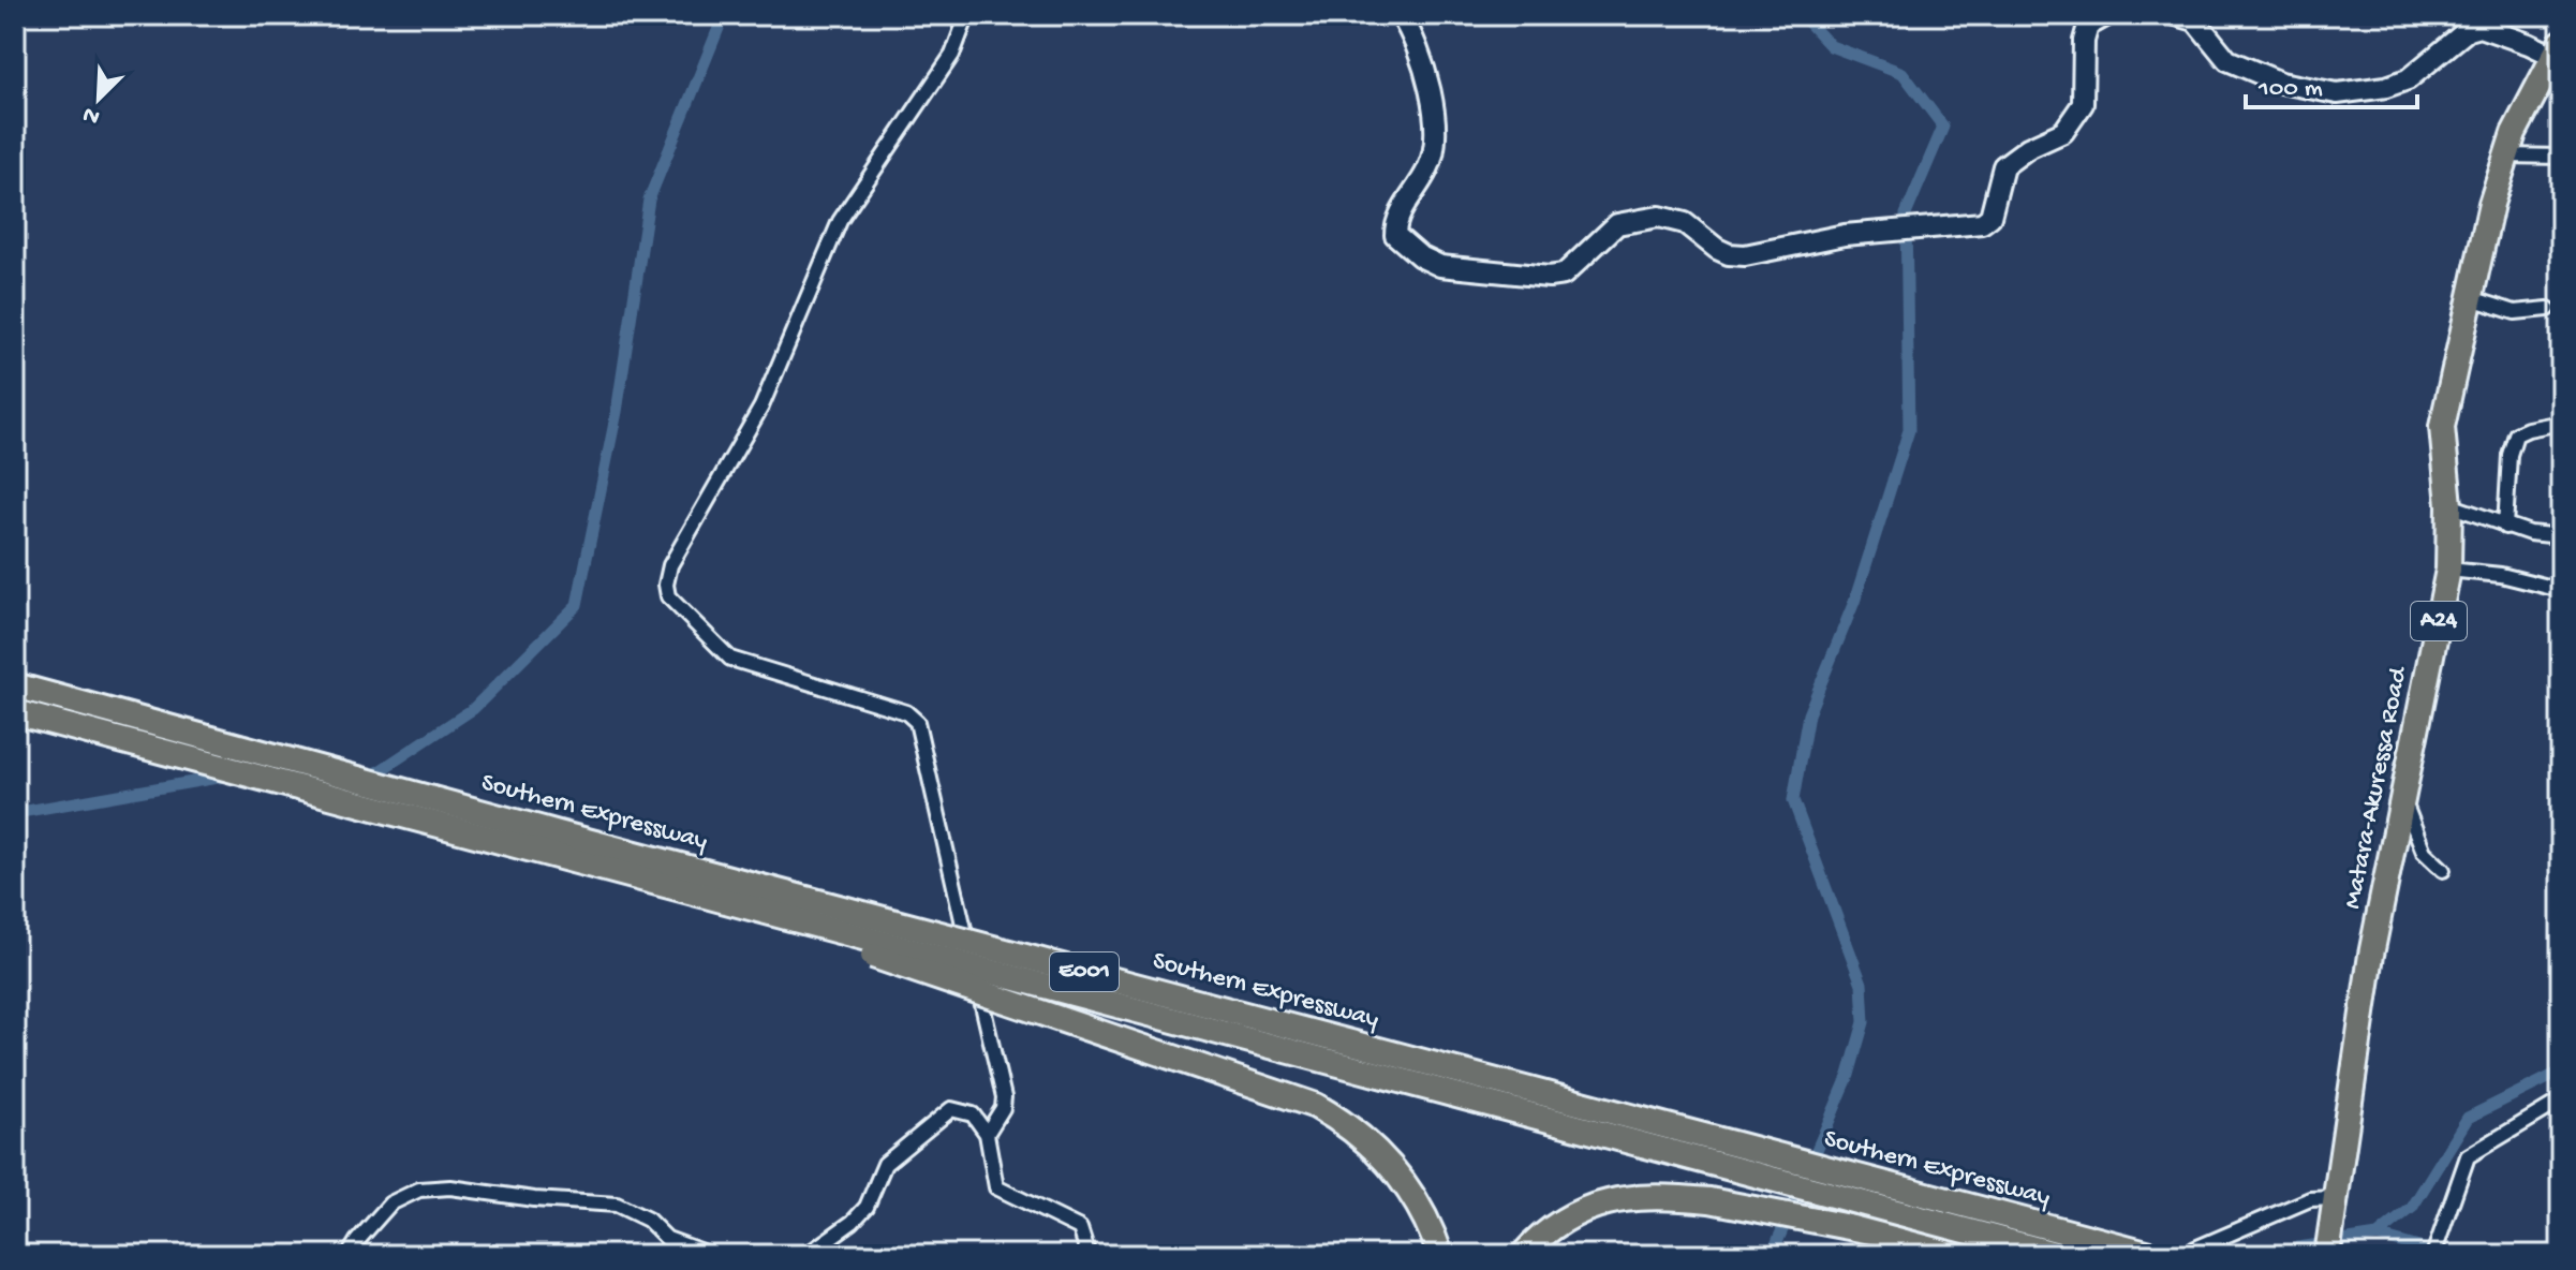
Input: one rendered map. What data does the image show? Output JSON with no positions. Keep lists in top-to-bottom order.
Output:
{
  "streets": {
    "highway": [
      "A24",
      "Matara-Akuressa Road",
      "Southern Expressway",
      "E001"
    ]
  },
  "scale_bar": "100 m",
  "north": "bottom left"
}
